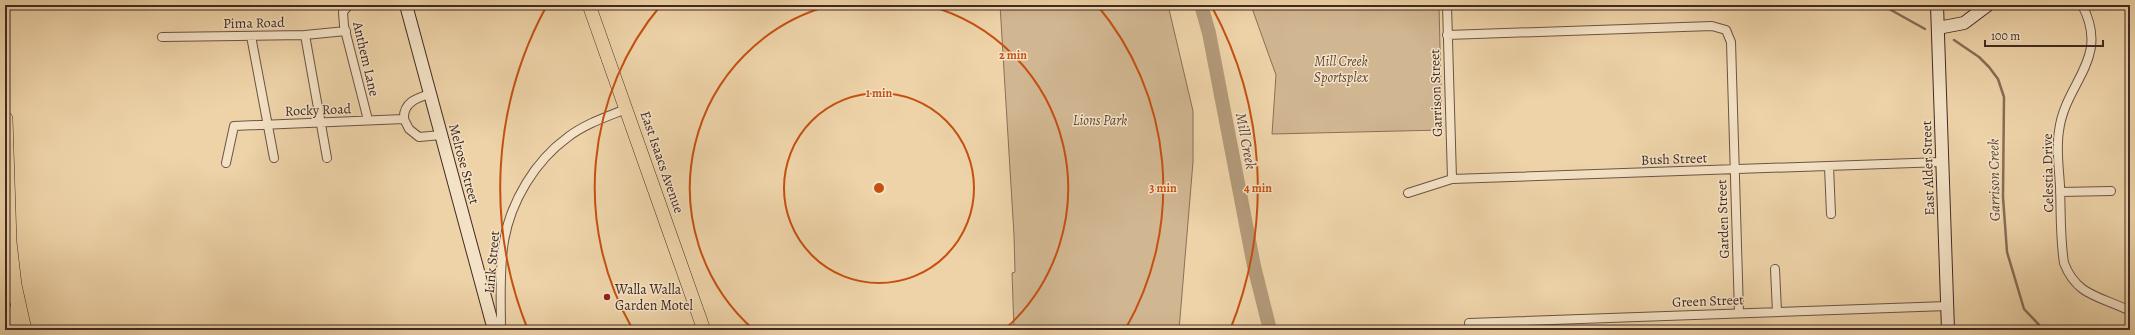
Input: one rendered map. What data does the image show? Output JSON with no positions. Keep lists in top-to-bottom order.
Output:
{
  "streets": {
    "main road": ["East Isaacs Avenue"],
    "street": [
      "Pima Road",
      "Anthem Lane",
      "Garrison Street",
      "Rocky Road",
      "Bush Street",
      "Melrose Street",
      "East Alder Street",
      "Celestia Drive",
      "Garden Street",
      "Link Street",
      "Green Street"
    ]
  },
  "crossings": [
    ["Pima Road", "Anthem Lane"],
    ["Anthem Lane", "Rocky Road"],
    ["Garrison Street", "Bush Street"],
    ["Garrison Street", "Garden Street"],
    ["Bush Street", "East Alder Street"],
    ["Bush Street", "Garden Street"],
    ["East Isaacs Avenue", "Link Street"],
    ["East Alder Street", "Green Street"],
    ["Garden Street", "Green Street"]
  ],
  "water": ["Mill Creek", "Garrison Creek"],
  "parks": ["Mill Creek Sportsplex", "Lions Park"],
  "places": ["Walla Walla Garden Motel"],
  "scale_bar": "100 m",
  "rings": [
    "2 min",
    "1 min",
    "3 min",
    "4 min"
  ]
}
